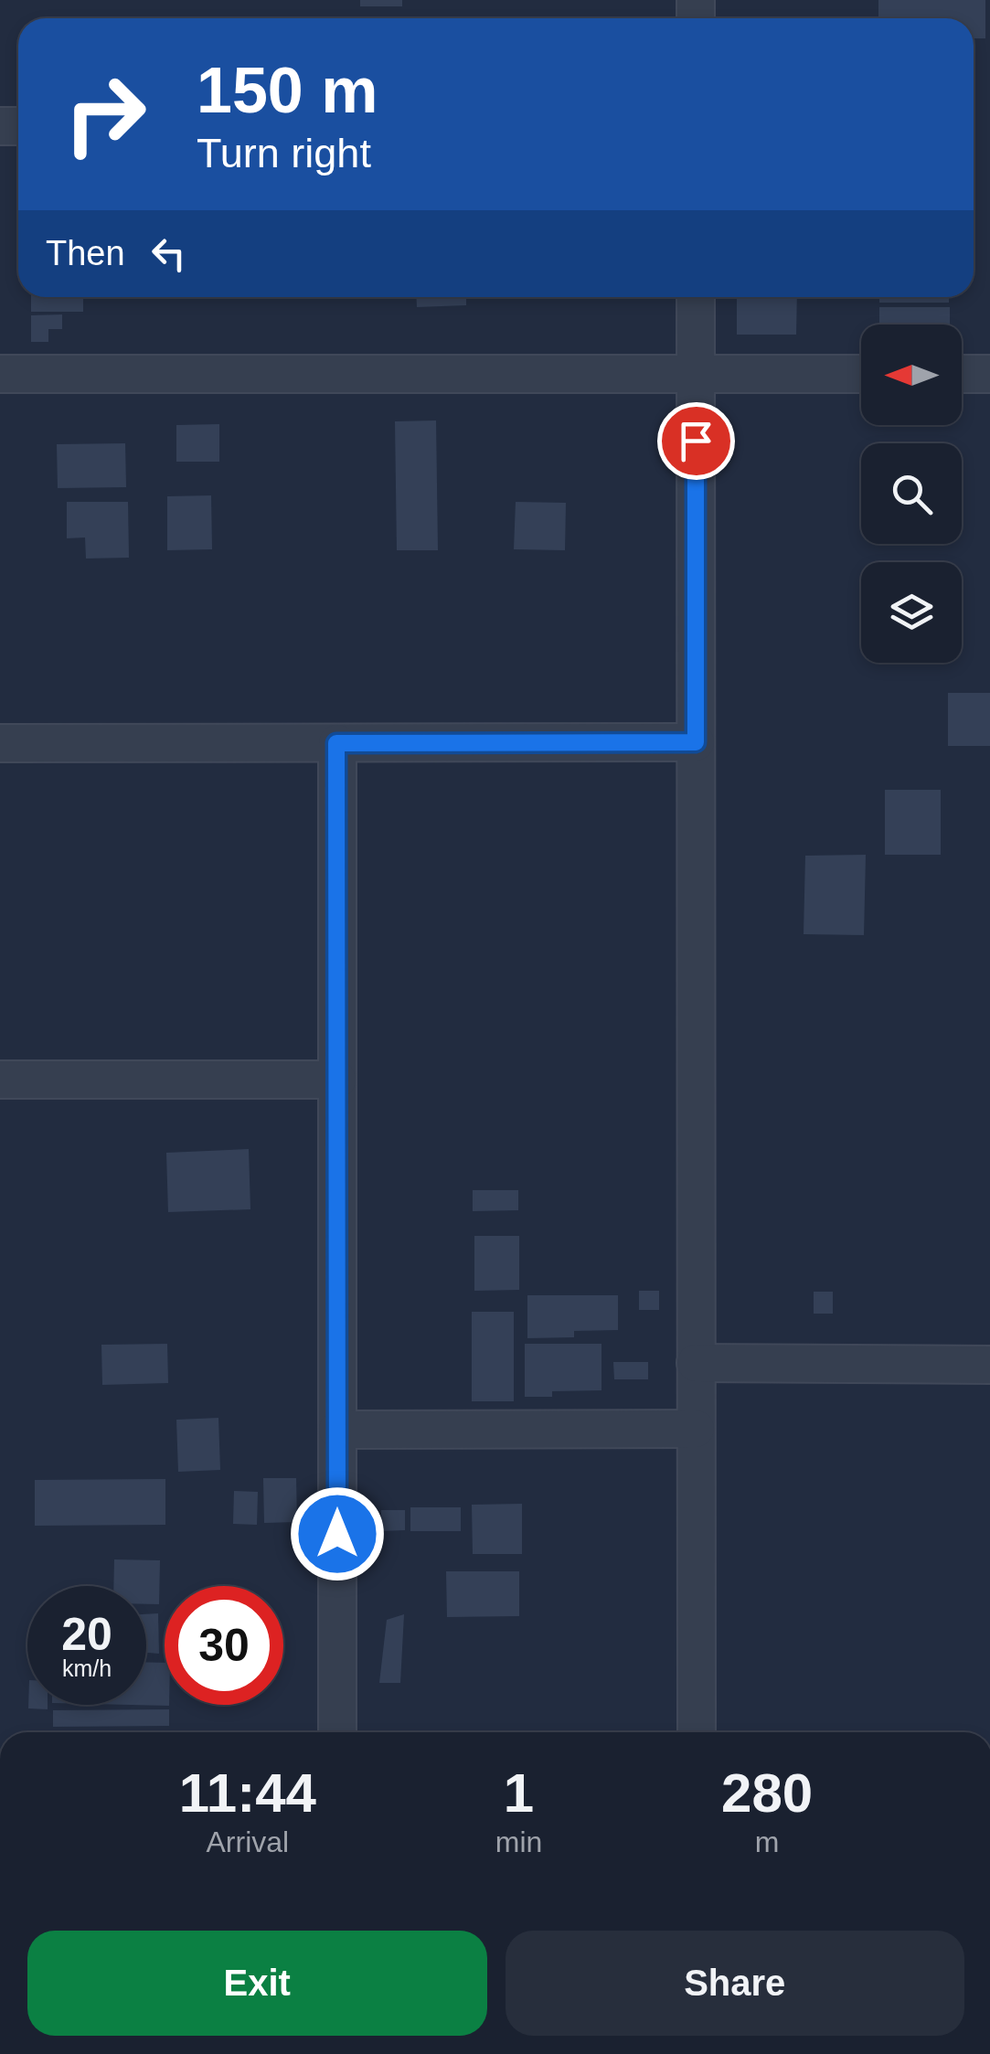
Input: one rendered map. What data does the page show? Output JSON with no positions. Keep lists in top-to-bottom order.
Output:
{
  "north": "left",
  "page": {
    "turn": ["150 m", "Turn right"],
    "then": "Then",
    "speed": "20 km/h",
    "limit": "30",
    "eta": [
      "11:44",
      "Arrival",
      "1",
      "min",
      "280",
      "m"
    ],
    "buttons": ["Exit", "Share"]
  }
}
